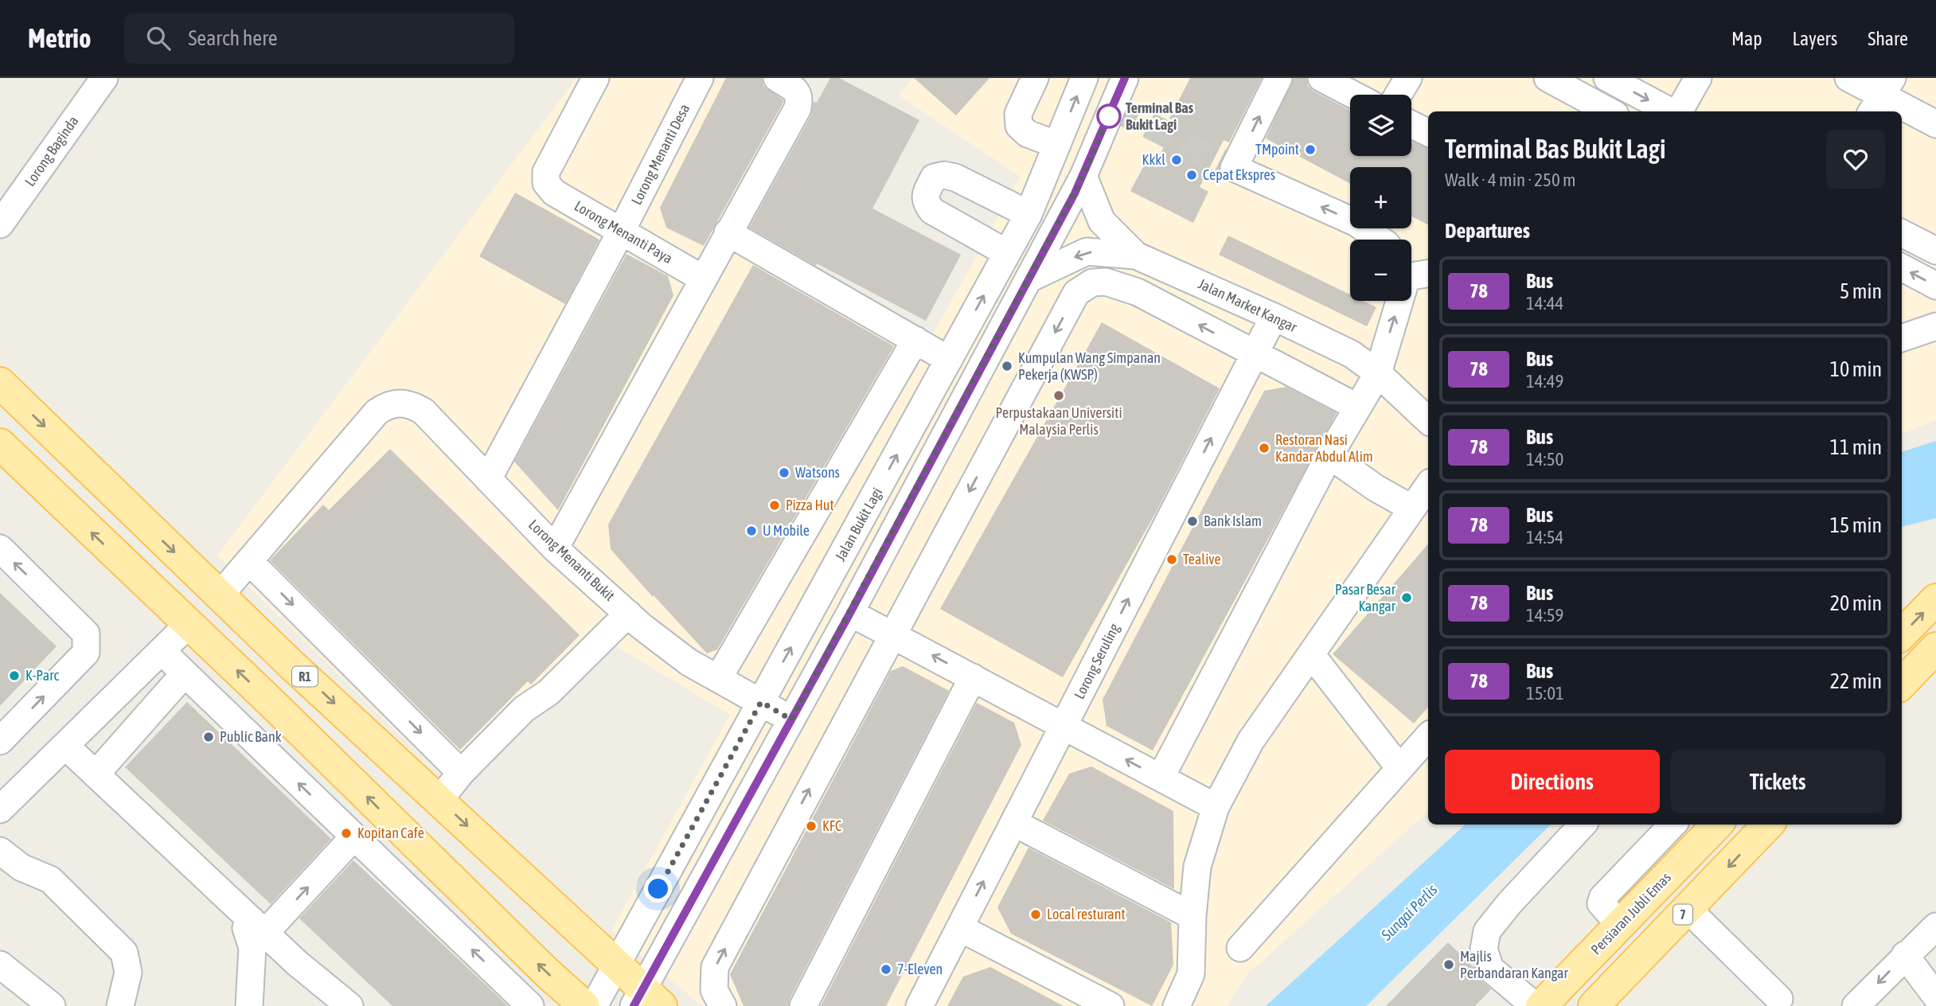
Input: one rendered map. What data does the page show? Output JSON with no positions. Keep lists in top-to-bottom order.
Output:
{
  "streets": {
    "main road": ["R1", "Persiaran Jubli Emas", "7"],
    "street": [
      "Lorong Baginda",
      "Lorong Menanti Desa",
      "Lorong Menanti Paya",
      "Jalan Market Kangar",
      "Jalan Bukit Lagi",
      "Lorong Menanti Bukit",
      "Lorong Seruling"
    ]
  },
  "crossings": [
    ["Lorong Menanti Desa", "Lorong Menanti Paya"],
    ["Lorong Menanti Desa", "Lorong Menanti Bukit"],
    ["Jalan Market Kangar", "Lorong Seruling"],
    ["Jalan Bukit Lagi", "Lorong Menanti Bukit"],
    ["Jalan Bukit Lagi", "R1"]
  ],
  "water": ["Sungai Perlis"],
  "places": [
    "Terminal Bas Bukit Lagi",
    "TMpoint",
    "Kkkl",
    "Cepat Ekspres",
    "Kumpulan Wang Simpanan Pekerja (KWSP)",
    "Perpustakaan Universiti Malaysia Perlis",
    "Restoran Nasi Kandar Abdul Alim",
    "Watsons",
    "Pizza Hut",
    "Bank Islam",
    "U Mobile",
    "Tealive",
    "Pasar Besar Kangar",
    "K-Parc",
    "Public Bank",
    "KFC",
    "Kopitan Cafe",
    "Local resturant",
    "Majlis Perbandaran Kangar",
    "7-Eleven"
  ],
  "lines": ["bus line 78"],
  "page": {
    "header": "Metrio",
    "search": "Search here",
    "nav": ["Map", "Layers", "Share"],
    "map_buttons": ["+", "−"],
    "heading": [
      ["Terminal Bas Bukit Lagi", "Walk · 4 min · 250 m"],
      "Departures"
    ],
    "list": [
      {
        "mark": "78",
        "name": "Bus",
        "note": "14:44",
        "value": "5 min"
      },
      {
        "mark": "78",
        "name": "Bus",
        "note": "14:49",
        "value": "10 min"
      },
      {
        "mark": "78",
        "name": "Bus",
        "note": "14:50",
        "value": "11 min"
      },
      {
        "mark": "78",
        "name": "Bus",
        "note": "14:54",
        "value": "15 min"
      },
      {
        "mark": "78",
        "name": "Bus",
        "note": "14:59",
        "value": "20 min"
      },
      {
        "mark": "78",
        "name": "Bus",
        "note": "15:01",
        "value": "22 min"
      }
    ],
    "buttons": ["Directions", "Tickets"]
  }
}
